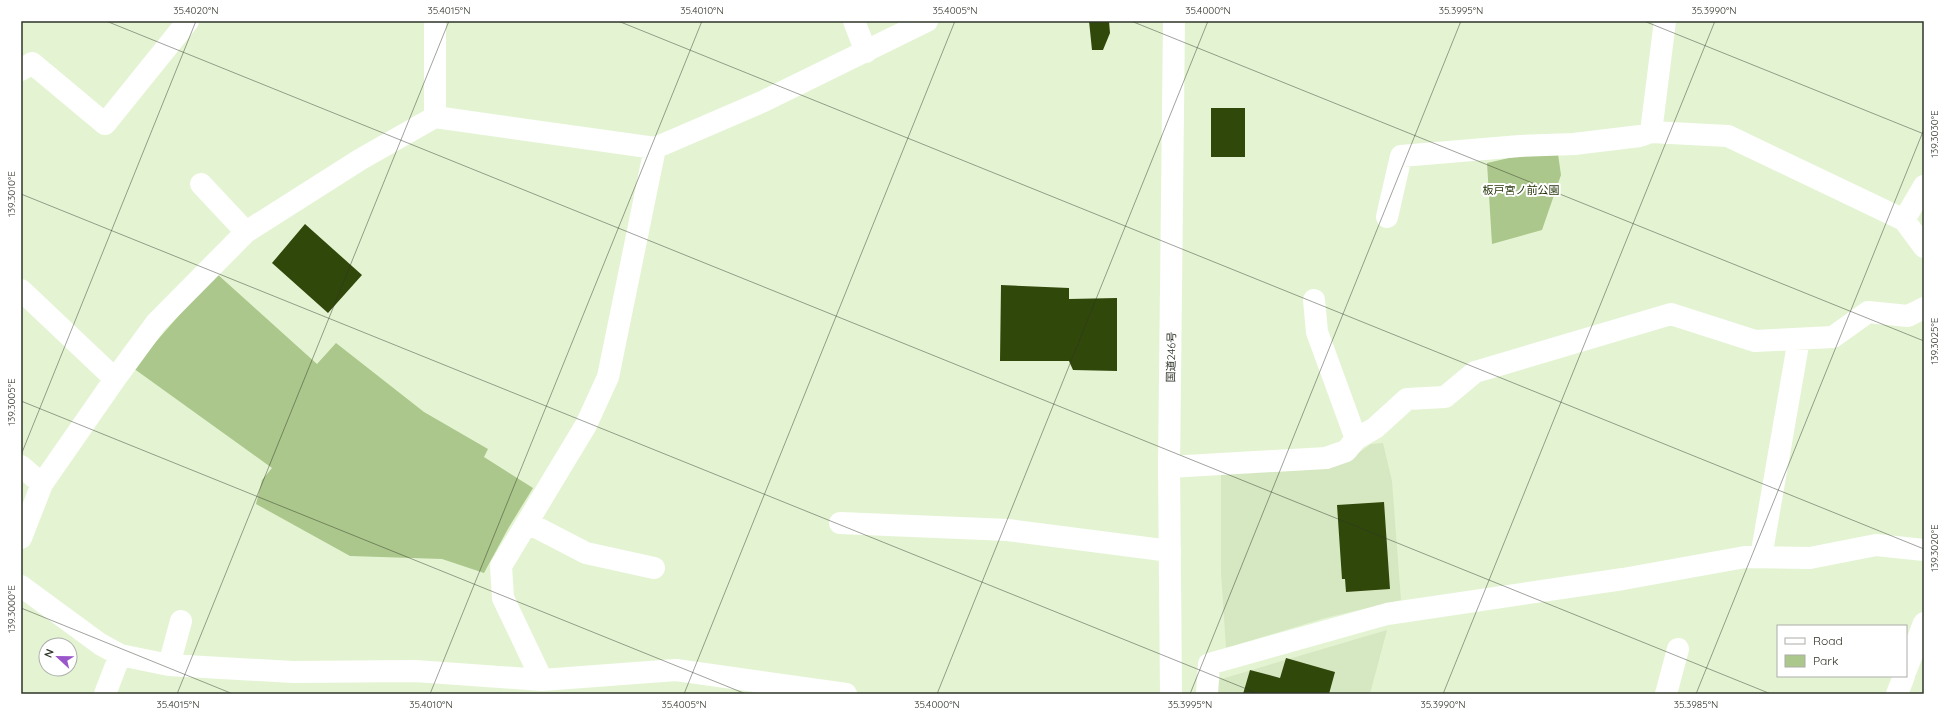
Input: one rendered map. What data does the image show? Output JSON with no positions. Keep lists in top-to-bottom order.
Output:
{
  "streets": {
    "main road": ["国道246号"]
  },
  "parks": ["板戸宮ノ前公園"],
  "legend": ["Road", "Park"],
  "north": "left",
  "coordinates": [
    "35.4020°N",
    "35.4015°N",
    "35.4010°N",
    "35.4005°N",
    "35.4000°N",
    "35.3995°N",
    "35.3990°N",
    "139.3030°E",
    "139.3010°E",
    "139.3025°E",
    "139.3005°E",
    "139.3020°E",
    "139.3000°E",
    "35.3985°N"
  ]
}
